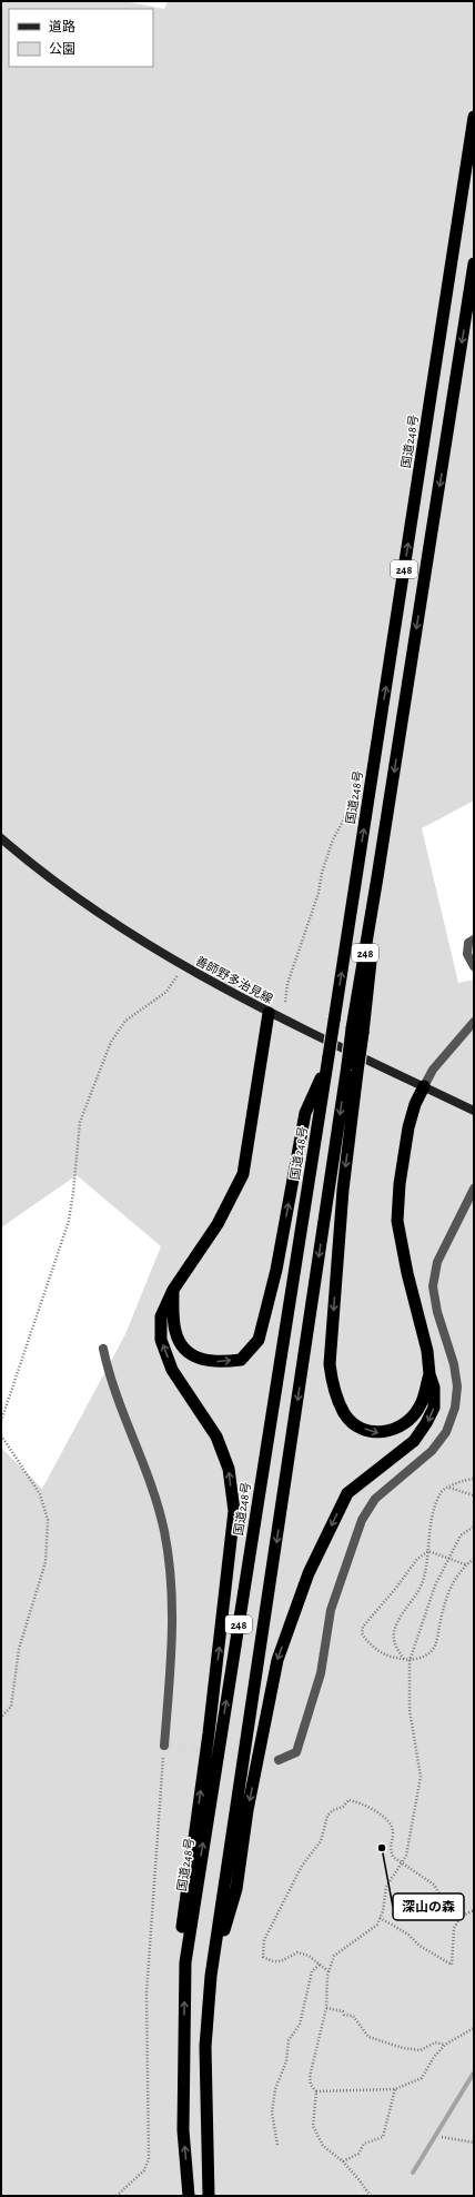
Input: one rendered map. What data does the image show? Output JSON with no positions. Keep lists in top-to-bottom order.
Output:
{
  "streets": {
    "highway": ["国道248号", "248"],
    "main road": ["善師野多治見線"]
  },
  "places": ["深山の森"],
  "legend": ["道路", "公園"]
}
